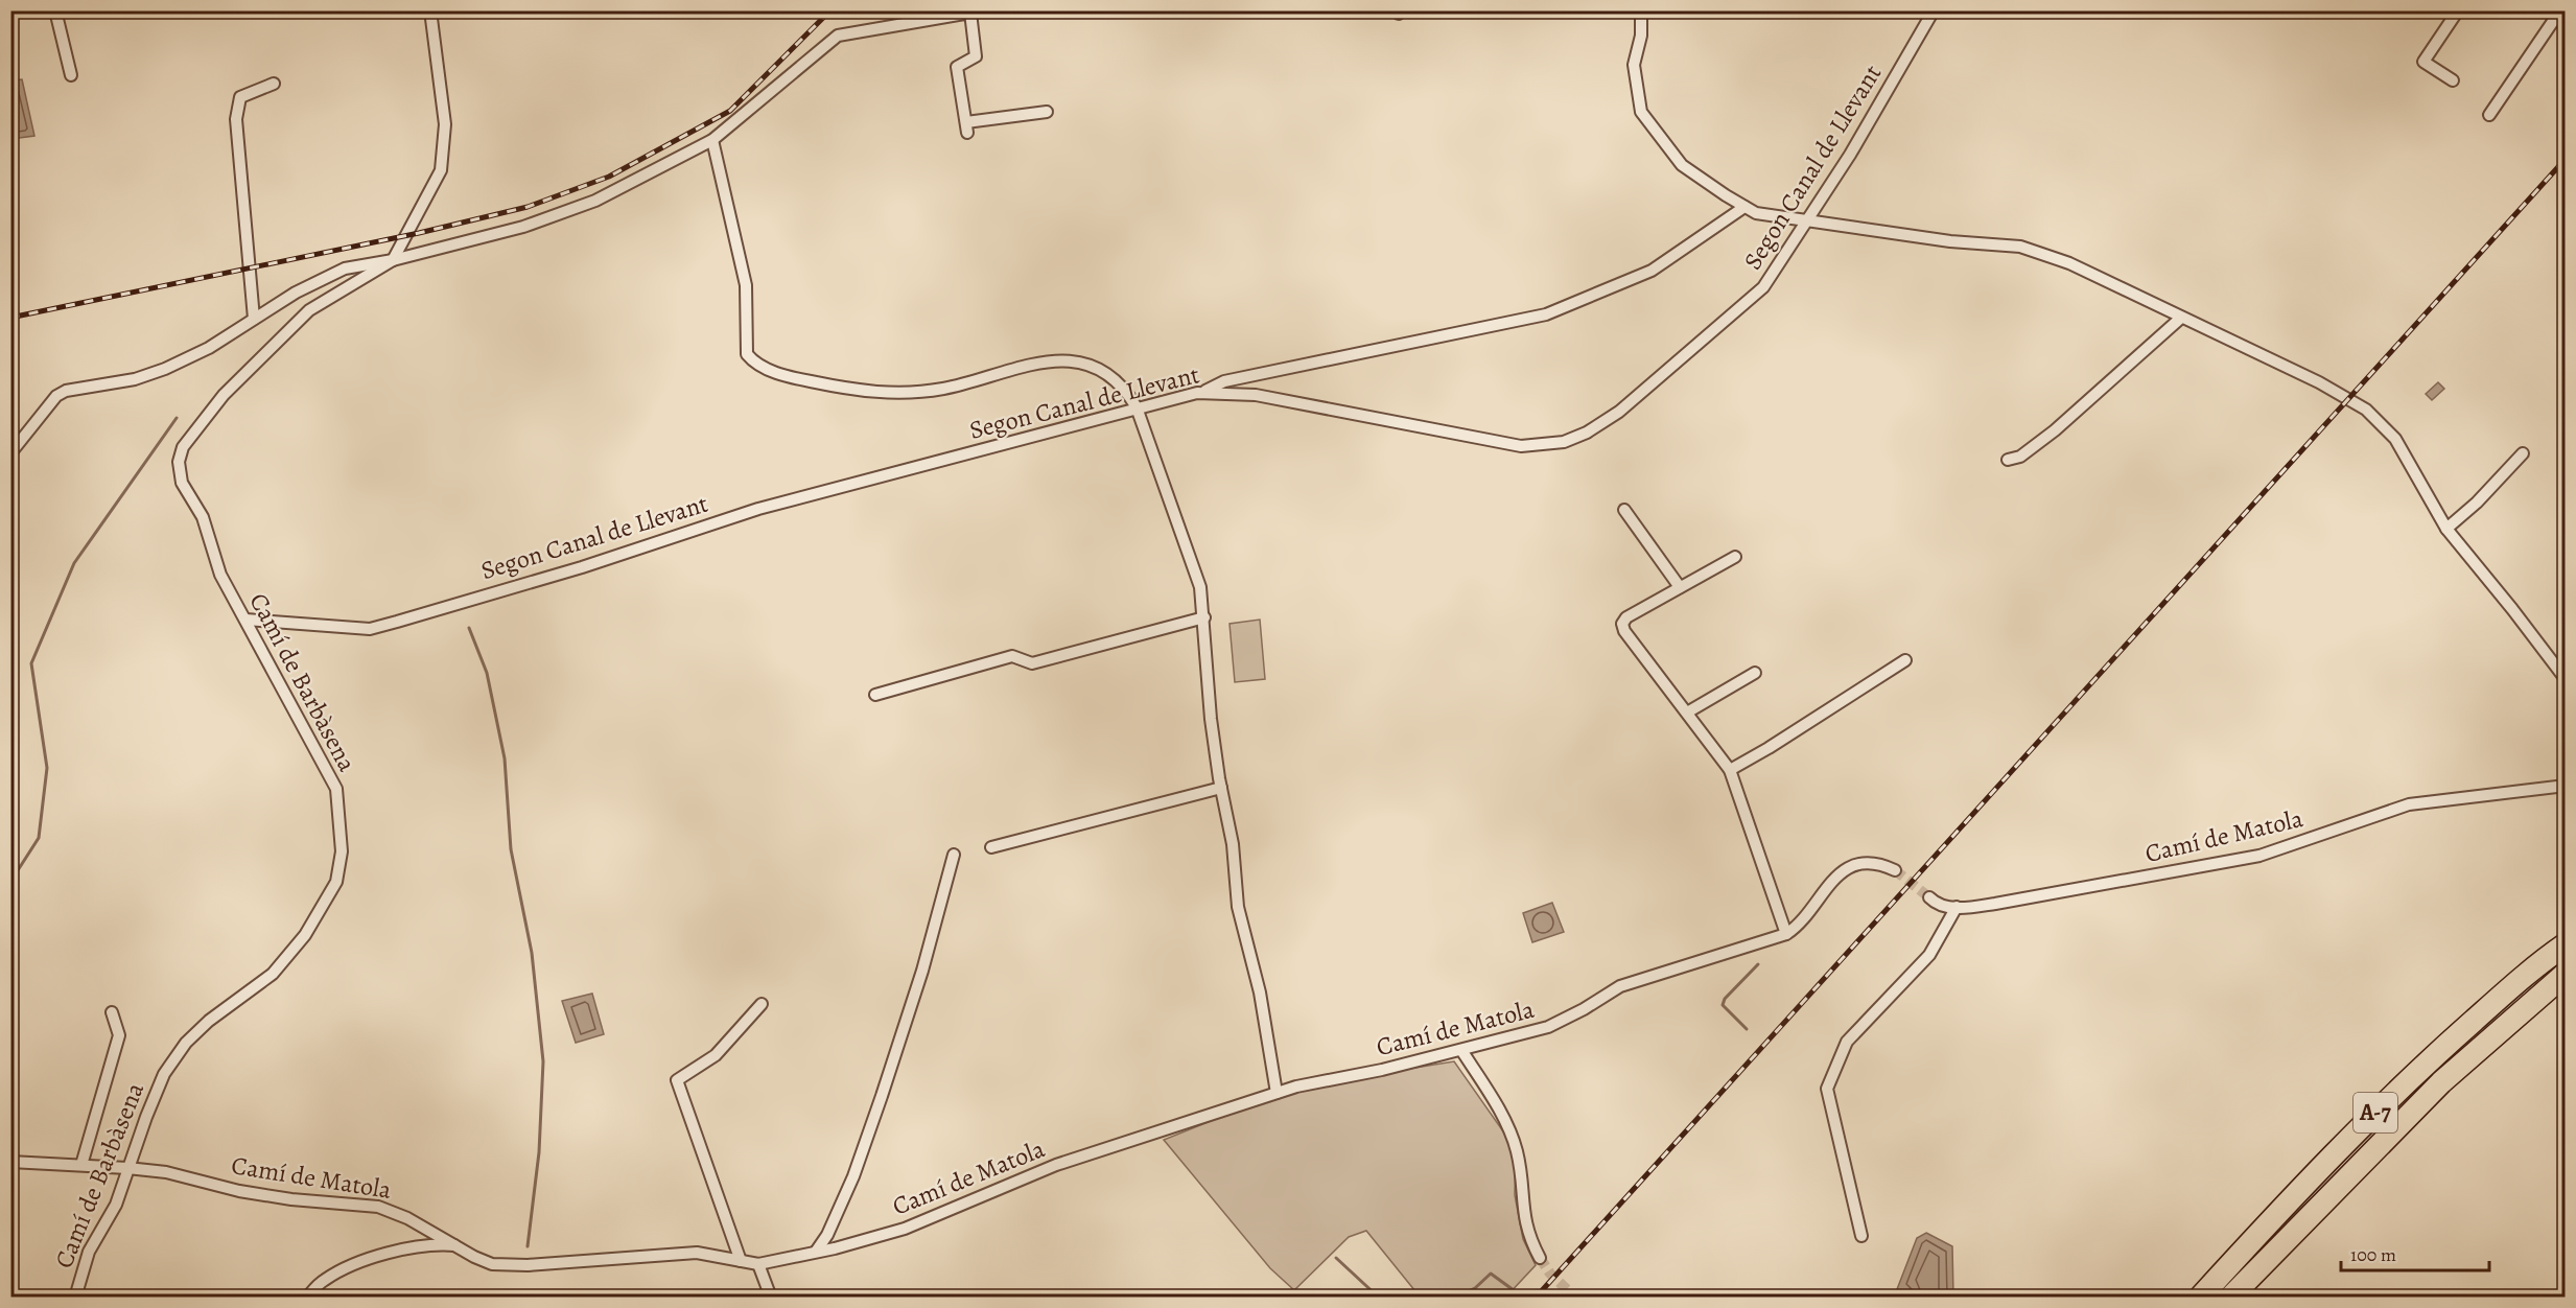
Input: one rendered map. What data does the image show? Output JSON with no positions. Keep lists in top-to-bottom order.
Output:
{
  "streets": {
    "highway": ["A-7"],
    "street": ["Segon Canal de Llevant", "Camí de Barbàsena", "Camí de Matola"]
  },
  "crossings": [
    ["Segon Canal de Llevant", "Camí de Barbàsena"],
    ["Camí de Barbàsena", "Camí de Matola"]
  ],
  "scale_bar": "100 m"
}
